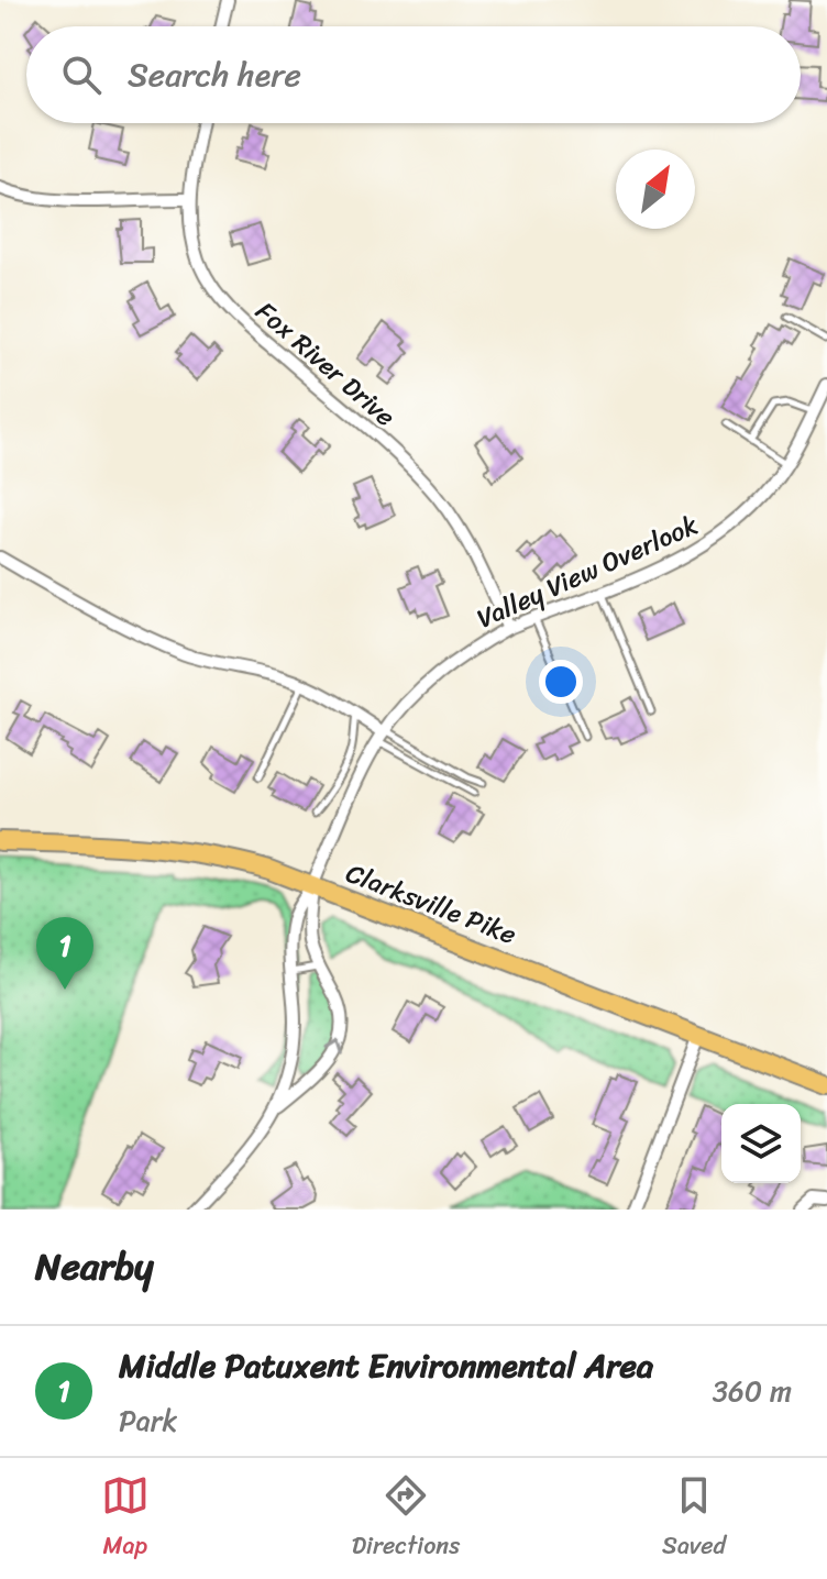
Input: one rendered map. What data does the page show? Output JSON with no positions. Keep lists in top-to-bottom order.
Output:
{
  "streets": {
    "main road": ["Clarksville Pike"],
    "street": ["Fox River Drive", "Valley View Overlook"]
  },
  "crossings": [
    ["Fox River Drive", "Valley View Overlook"],
    ["Valley View Overlook", "Clarksville Pike"]
  ],
  "north": "top right",
  "page": {
    "search": "Search here",
    "pins": "1",
    "heading": "Nearby",
    "list": [
      {
        "mark": "1",
        "name": "Middle Patuxent Environmental Area",
        "note": "Park",
        "value": "360 m"
      }
    ],
    "nav": ["Map", "Directions", "Saved"]
  }
}
